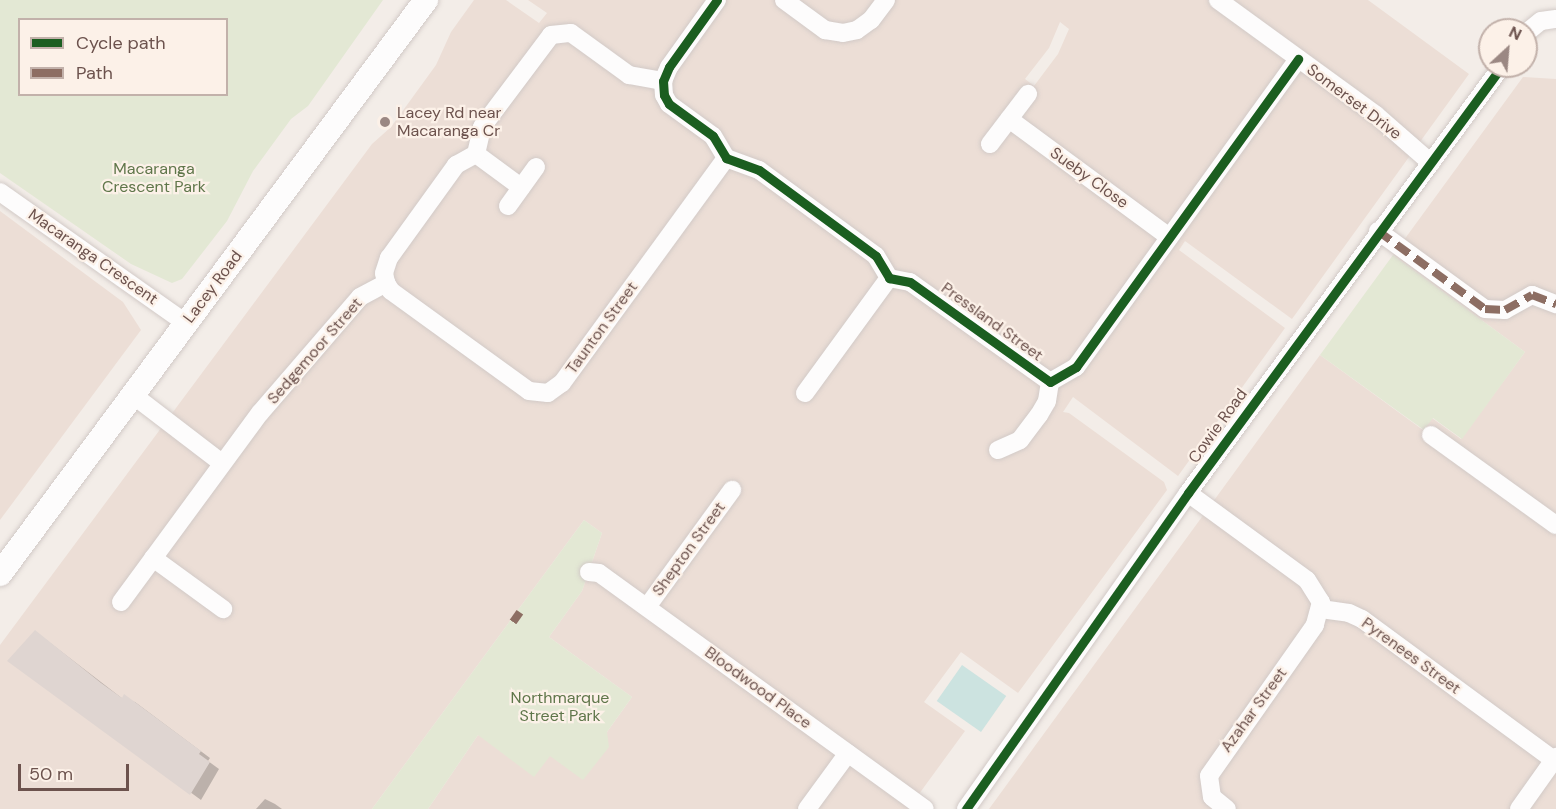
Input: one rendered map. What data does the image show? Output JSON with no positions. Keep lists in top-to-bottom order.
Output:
{
  "streets": {
    "street": [
      "Somerset Drive",
      "Sueby Close",
      "Macaranga Crescent",
      "Lacey Road",
      "Pressland Street",
      "Taunton Street",
      "Sedgemoor Street",
      "Cowie Road",
      "Shepton Street",
      "Pyrenees Street",
      "Bloodwood Place",
      "Azahar Street"
    ]
  },
  "crossings": [
    ["Somerset Drive", "Pressland Street"],
    ["Somerset Drive", "Cowie Road"],
    ["Sueby Close", "Pressland Street"],
    ["Macaranga Crescent", "Lacey Road"],
    ["Taunton Street", "Sedgemoor Street"],
    ["Shepton Street", "Bloodwood Place"],
    ["Pyrenees Street", "Azahar Street"]
  ],
  "parks": ["Macaranga Crescent Park", "Northmarque Street Park"],
  "places": ["Lacey Rd near Macaranga Cr"],
  "legend": ["Cycle path", "Path"],
  "scale_bar": "50 m",
  "north": "top right"
}
